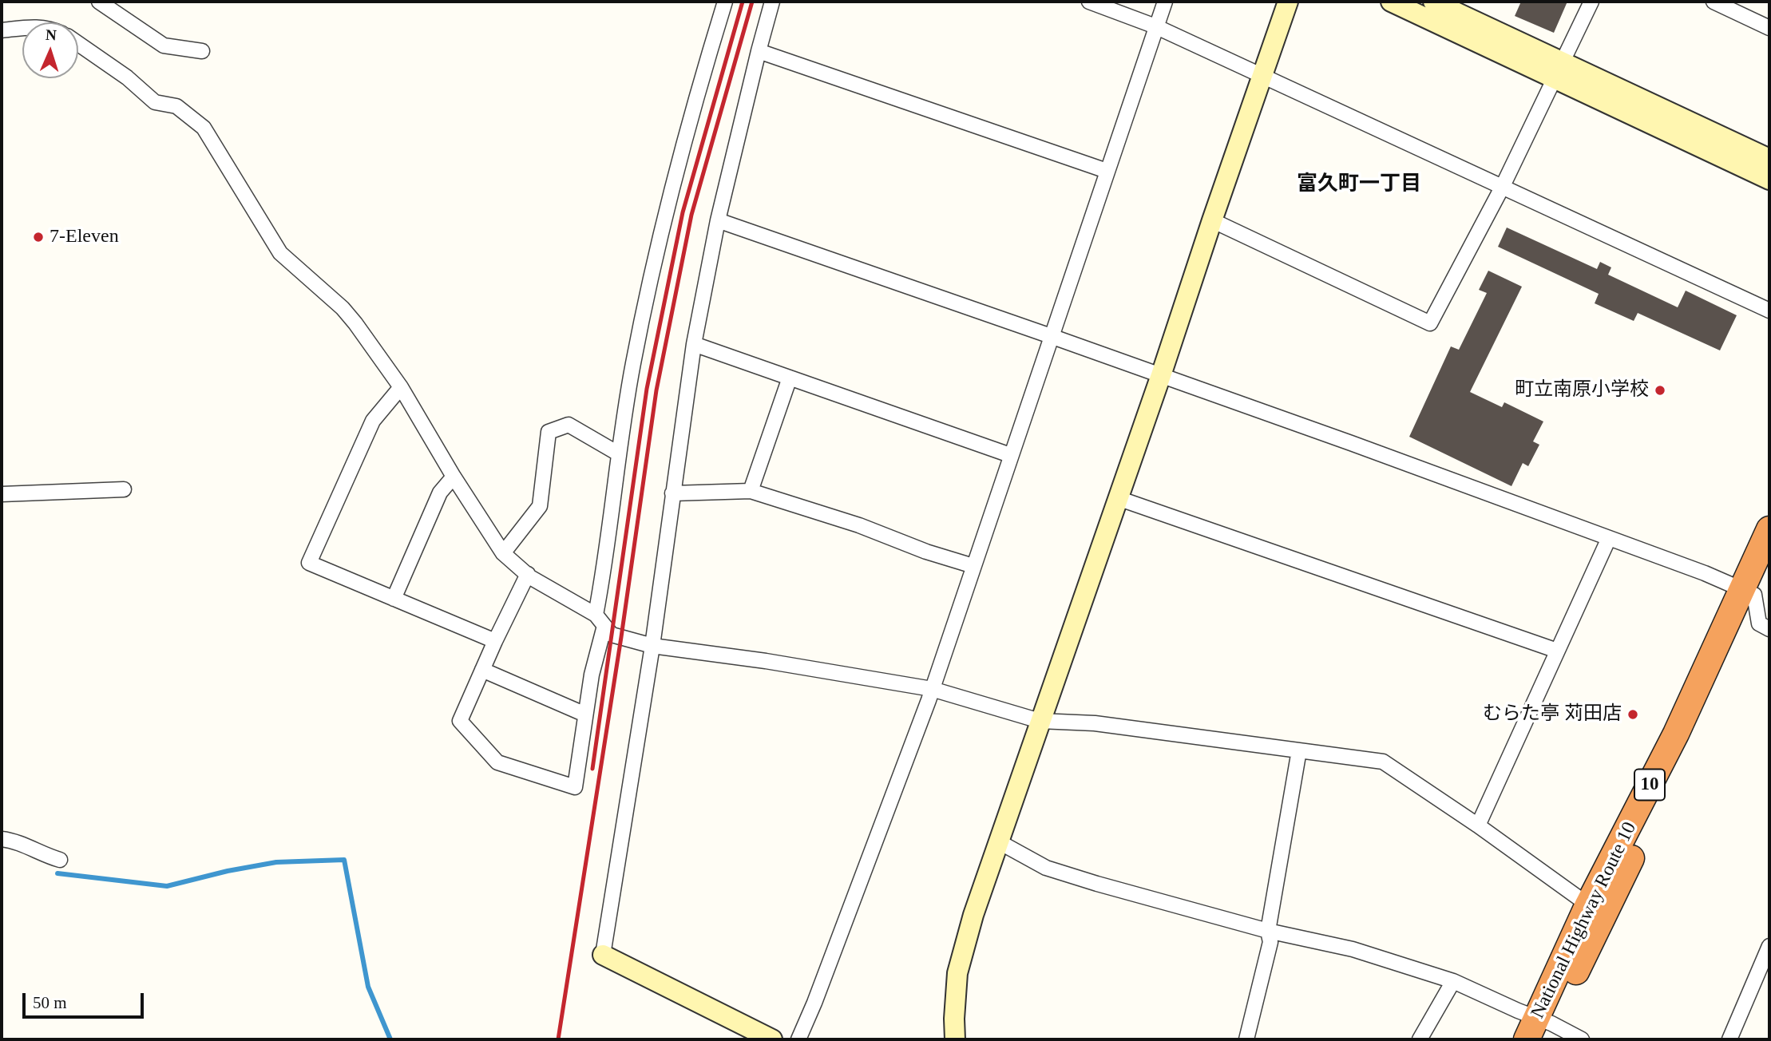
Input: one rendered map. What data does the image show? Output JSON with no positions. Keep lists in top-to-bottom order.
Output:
{
  "streets": {
    "highway": ["10", "National Highway Route 10"]
  },
  "districts": ["富久町一丁目"],
  "places": ["7-Eleven", "町立南原小学校", "むらた亭 苅田店"],
  "scale_bar": "50 m",
  "north": "top"
}
